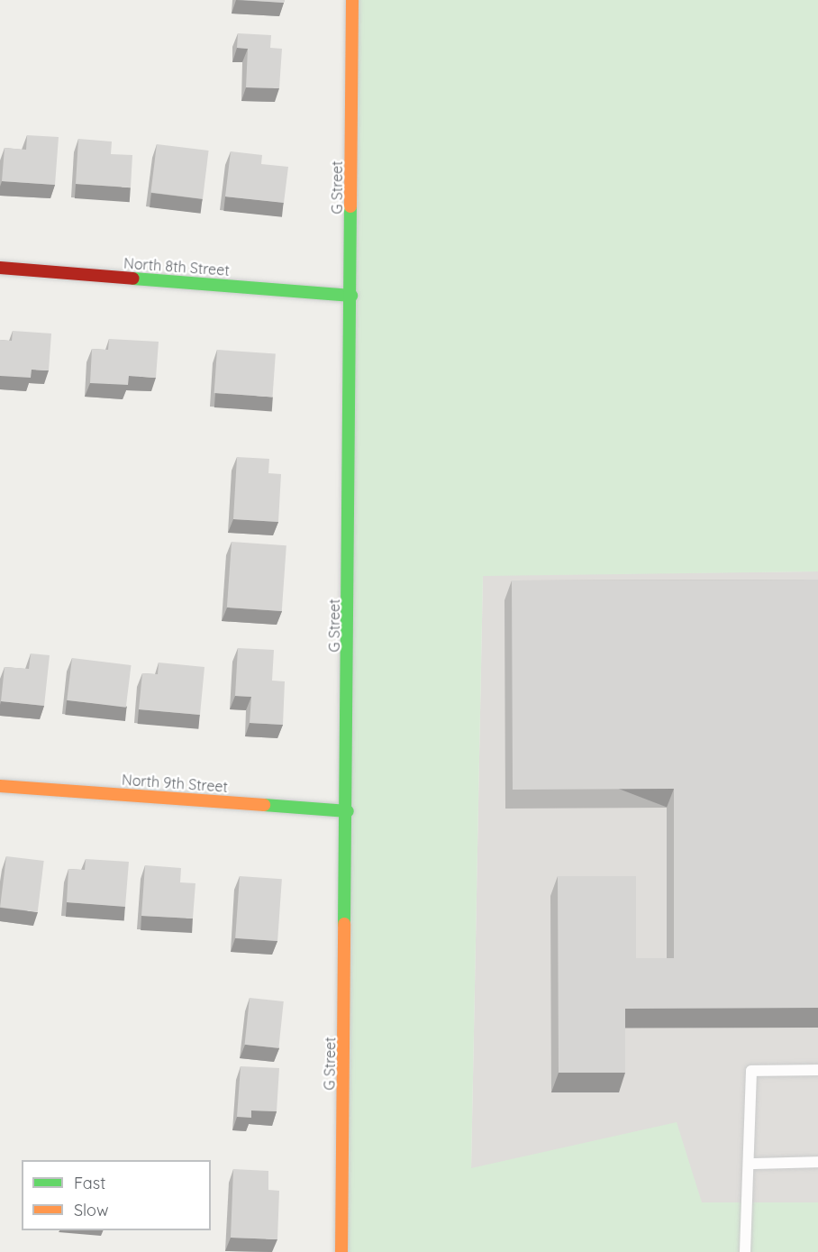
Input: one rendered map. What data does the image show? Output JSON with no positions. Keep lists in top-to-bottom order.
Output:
{
  "streets": {
    "street": ["G Street", "North 8th Street", "North 9th Street"]
  },
  "crossings": [
    ["G Street", "North 8th Street"],
    ["G Street", "North 9th Street"]
  ],
  "legend": ["Fast", "Slow"]
}
